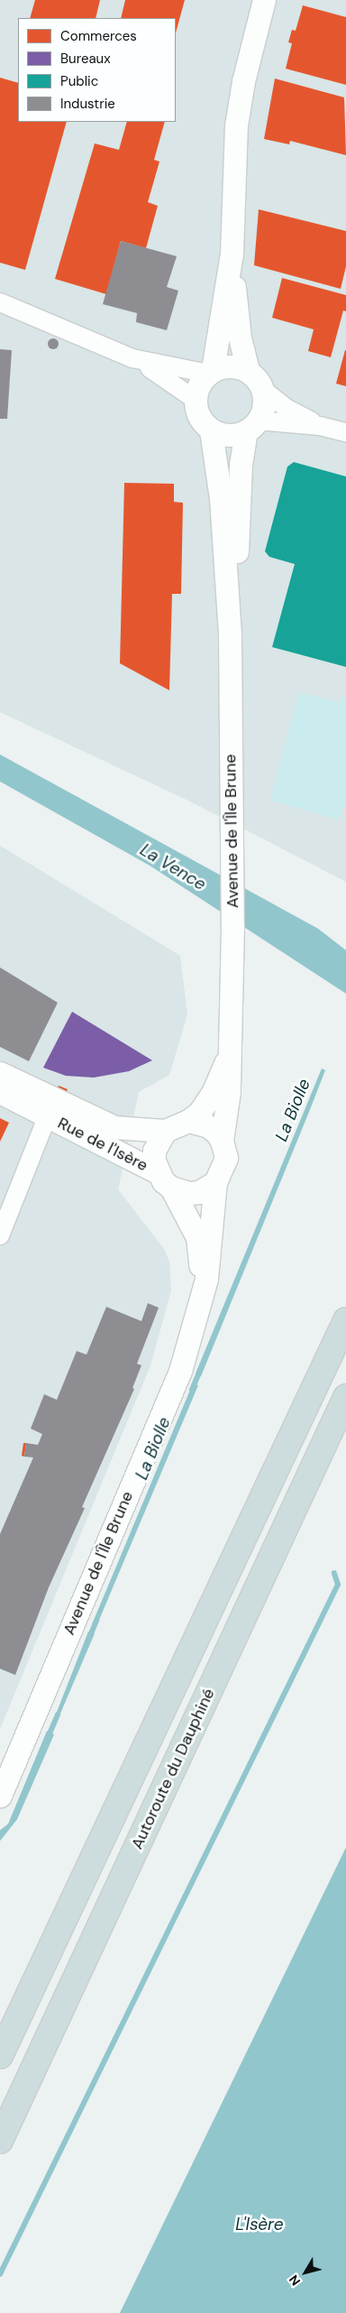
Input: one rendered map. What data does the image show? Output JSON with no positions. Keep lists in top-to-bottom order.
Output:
{
  "streets": {
    "highway": ["Autoroute du Dauphiné"],
    "street": ["Avenue de l'Île Brune", "Rue de l'Isère"]
  },
  "crossings": [
    ["Avenue de l'Île Brune", "Rue de l'Isère"]
  ],
  "water": ["La Vence", "La Biolle", "L'Isère"],
  "legend": [
    "Commerces",
    "Bureaux",
    "Public",
    "Industrie"
  ],
  "north": "bottom left"
}
